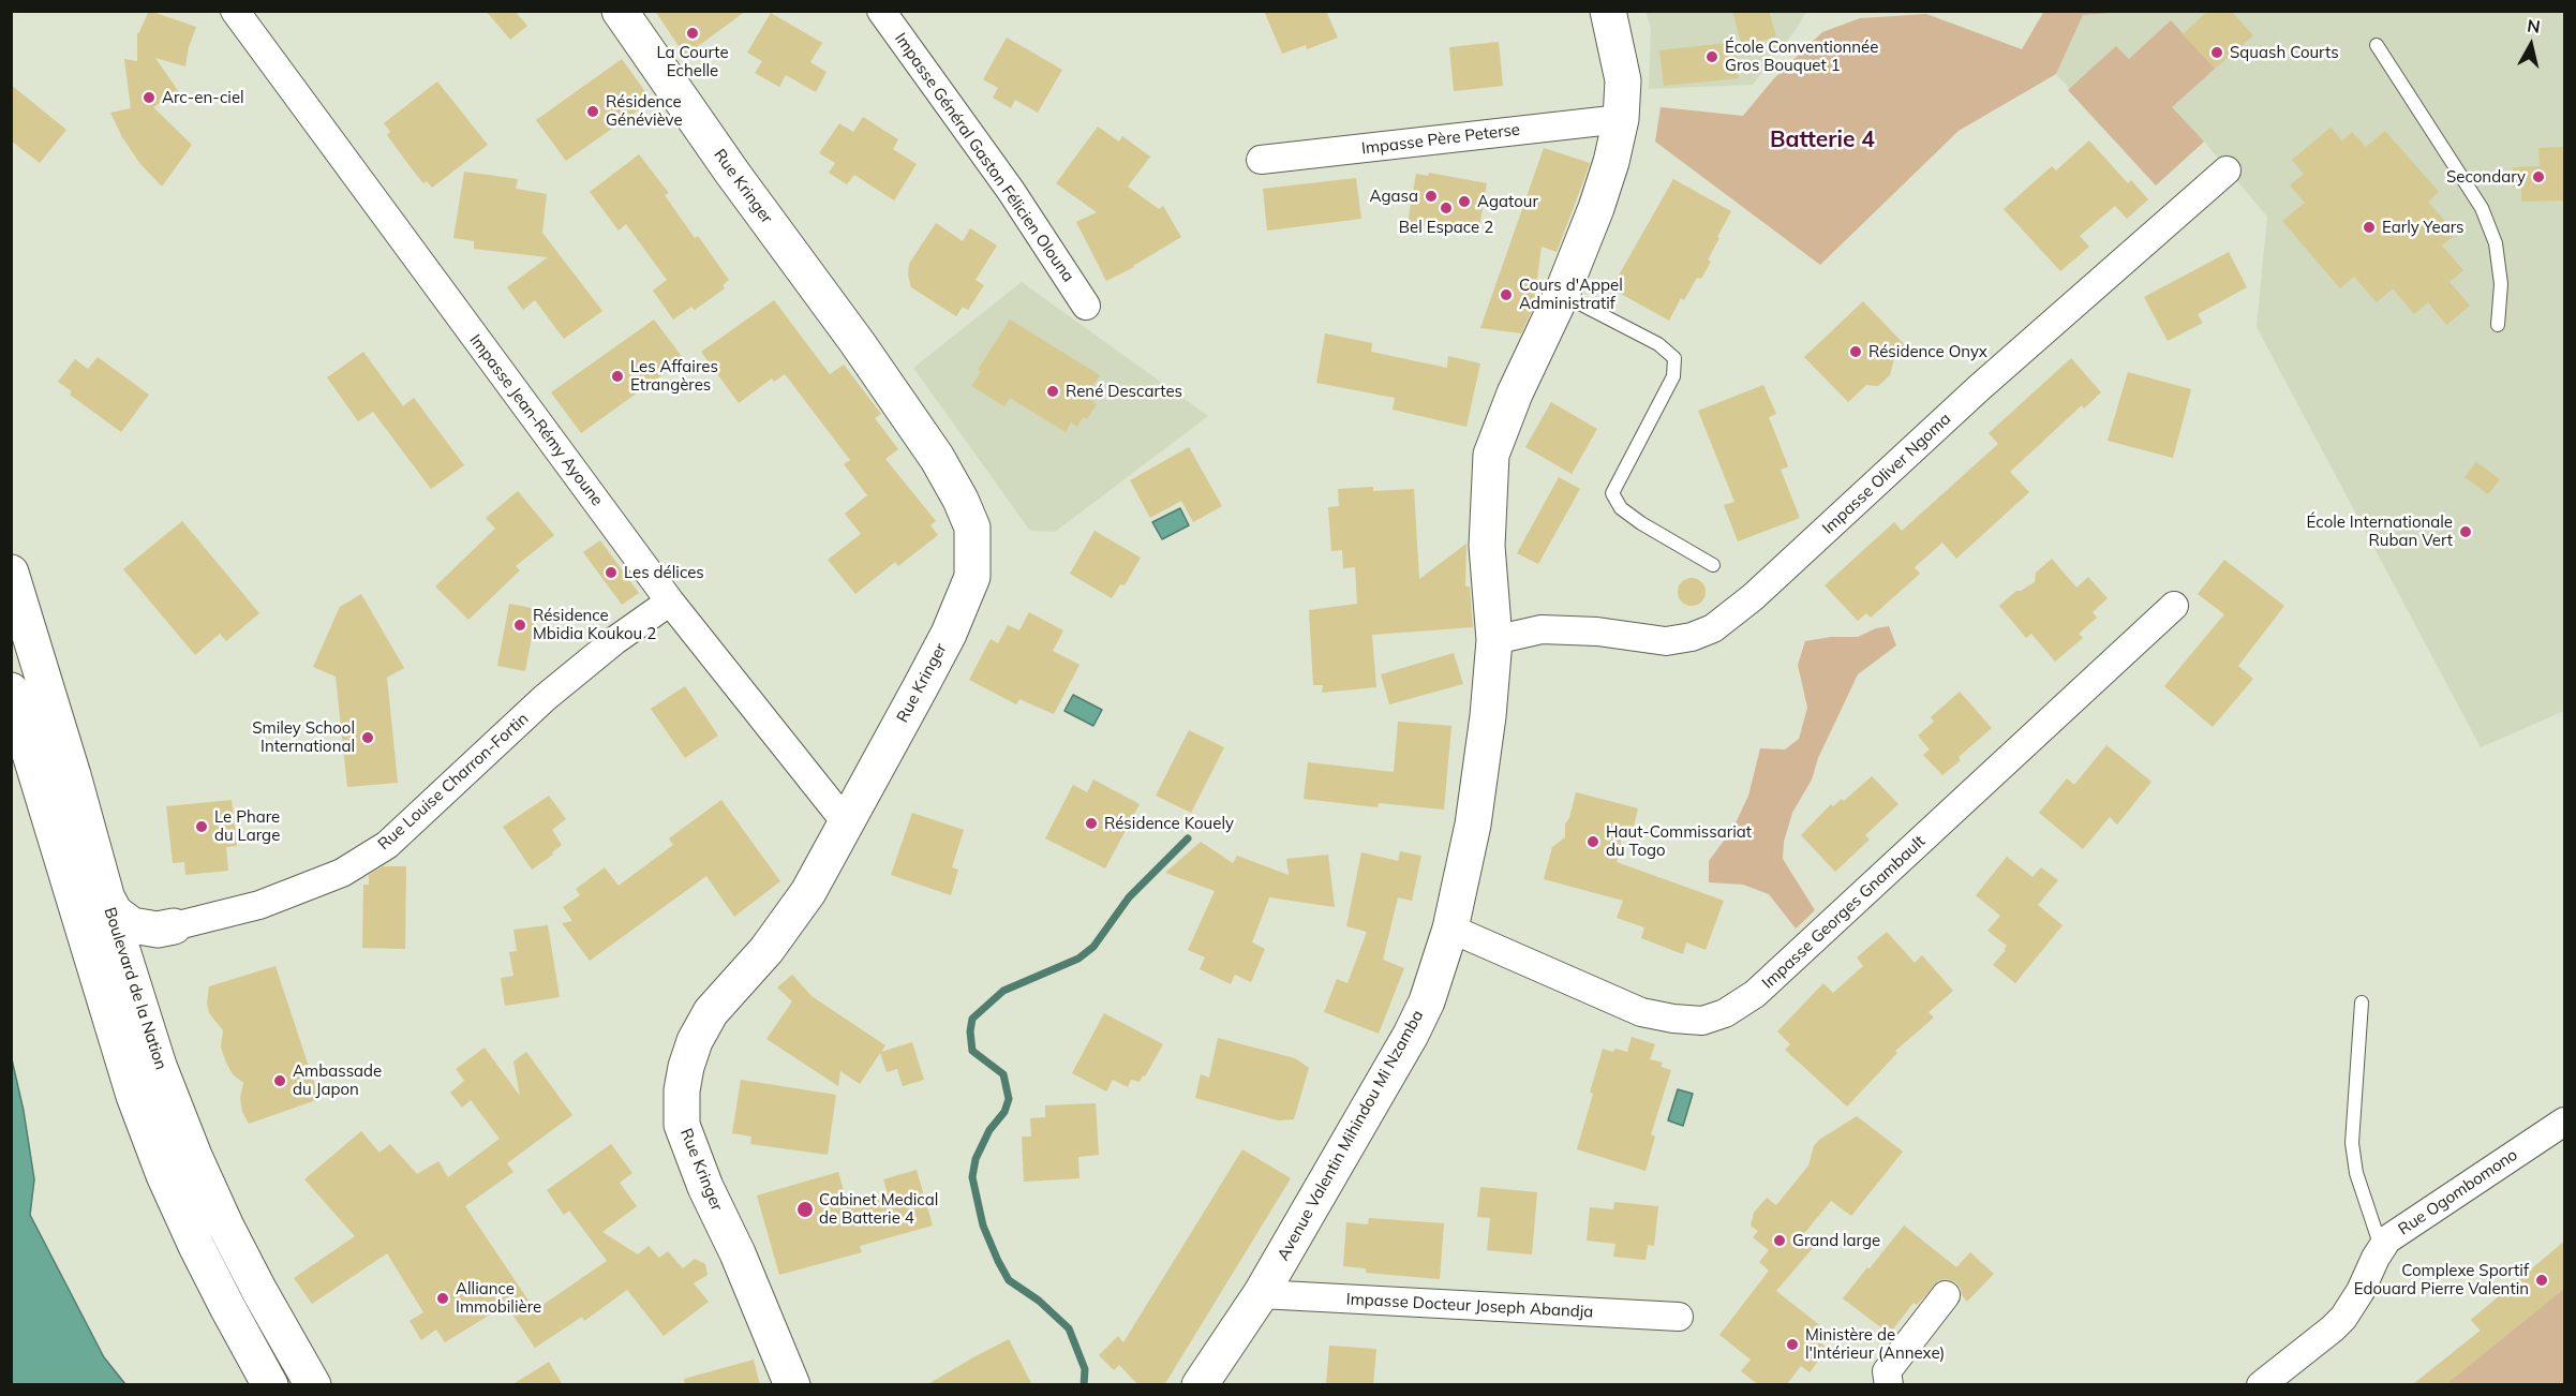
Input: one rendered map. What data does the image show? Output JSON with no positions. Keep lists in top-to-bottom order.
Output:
{
  "streets": {
    "street": [
      "Impasse Père Peterse",
      "Impasse Général Gaston Félicien Olouna",
      "Rue Kringer",
      "Impasse Jean-Rémy Ayoune",
      "Impasse Oliver Ngoma",
      "Rue Louise Charron-Fortin",
      "Impasse Georges Gnambault",
      "Boulevard de la Nation",
      "Avenue Valentin Mihindou Mi Nzamba",
      "Rue Ogombomono",
      "Impasse Docteur Joseph Abandja"
    ]
  },
  "crossings": [
    ["Impasse Père Peterse", "Avenue Valentin Mihindou Mi Nzamba"],
    ["Rue Kringer", "Impasse Jean-Rémy Ayoune"],
    ["Impasse Jean-Rémy Ayoune", "Rue Louise Charron-Fortin"],
    ["Impasse Oliver Ngoma", "Avenue Valentin Mihindou Mi Nzamba"],
    ["Impasse Georges Gnambault", "Avenue Valentin Mihindou Mi Nzamba"],
    ["Avenue Valentin Mihindou Mi Nzamba", "Impasse Docteur Joseph Abandja"]
  ],
  "districts": ["Batterie 4"],
  "places": [
    "La Courte Echelle",
    "Squash Courts",
    "École Conventionnée Gros Bouquet 1",
    "Arc-en-ciel",
    "Résidence Généviève",
    "Secondary",
    "Agasa",
    "Agatour",
    "Bel Espace 2",
    "Early Years",
    "Cours d'Appel Administratif",
    "Résidence Onyx",
    "Les Affaires Etrangères",
    "René Descartes",
    "École Internationale Ruban Vert",
    "Les délices",
    "Résidence Mbidia Koukou 2",
    "Smiley School International",
    "Résidence Kouely",
    "Le Phare du Large",
    "Haut-Commissariat du Togo",
    "Ambassade du Japon",
    "Cabinet Medical de Batterie 4",
    "Grand large",
    "Complexe Sportif Edouard Pierre Valentin",
    "Alliance Immobilière",
    "Ministère de l'Intérieur (Annexe)"
  ],
  "north": "top"
}
